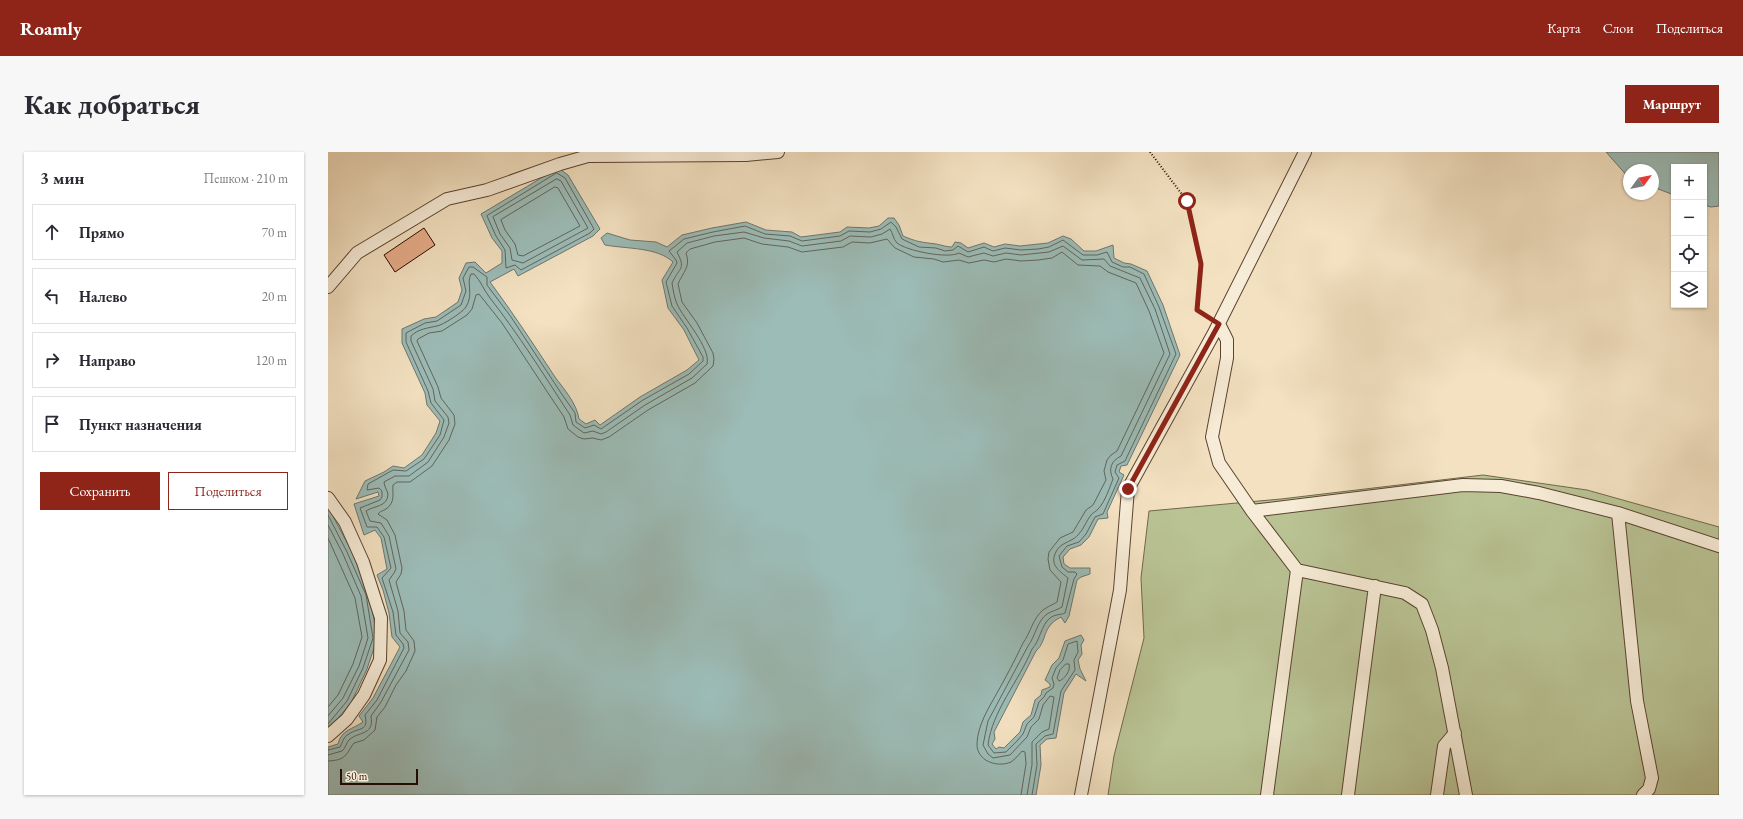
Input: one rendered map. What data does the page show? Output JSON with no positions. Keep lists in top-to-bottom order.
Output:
{
  "scale_bar": "50 m",
  "north": "top right",
  "page": {
    "header": "Roamly",
    "nav": ["Карта", "Слои", "Поделиться"],
    "buttons": [
      "Маршрут",
      ["Сохранить", "Поделиться"]
    ],
    "title": "Как добраться",
    "heading": ["3 мин", "Пешком · 210 m"],
    "map_buttons": ["+", "−"],
    "list": [
      ["Прямо", "70 m"],
      ["Налево", "20 m"],
      ["Направо", "120 m"],
      "Пункт назначения"
    ],
    "scale": "50 m"
  }
}
